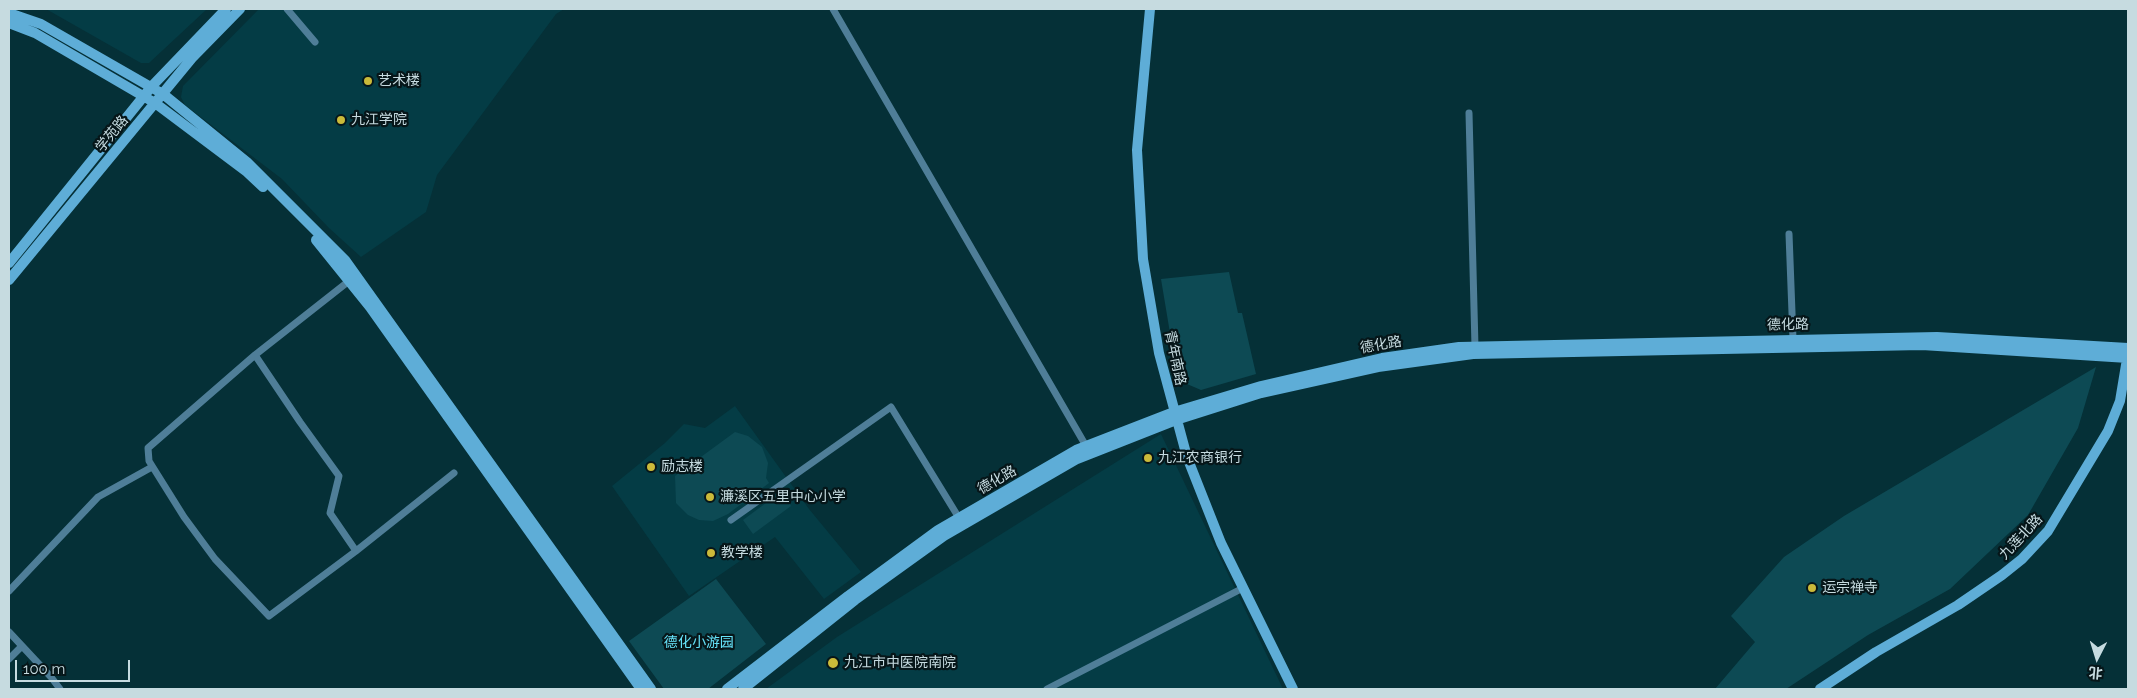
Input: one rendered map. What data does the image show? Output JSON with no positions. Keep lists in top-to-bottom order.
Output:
{
  "streets": {
    "main road": [
      "学苑路",
      "德化路",
      "青年南路",
      "九莲北路"
    ]
  },
  "crossings": [
    ["德化路", "青年南路"],
    ["德化路", "九莲北路"]
  ],
  "parks": ["德化小游园"],
  "places": [
    "艺术楼",
    "九江学院",
    "九江农商银行",
    "励志楼",
    "濂溪区五里中心小学",
    "教学楼",
    "运宗禅寺",
    "九江市中医院南院"
  ],
  "scale_bar": "100 m",
  "north": "bottom"
}
